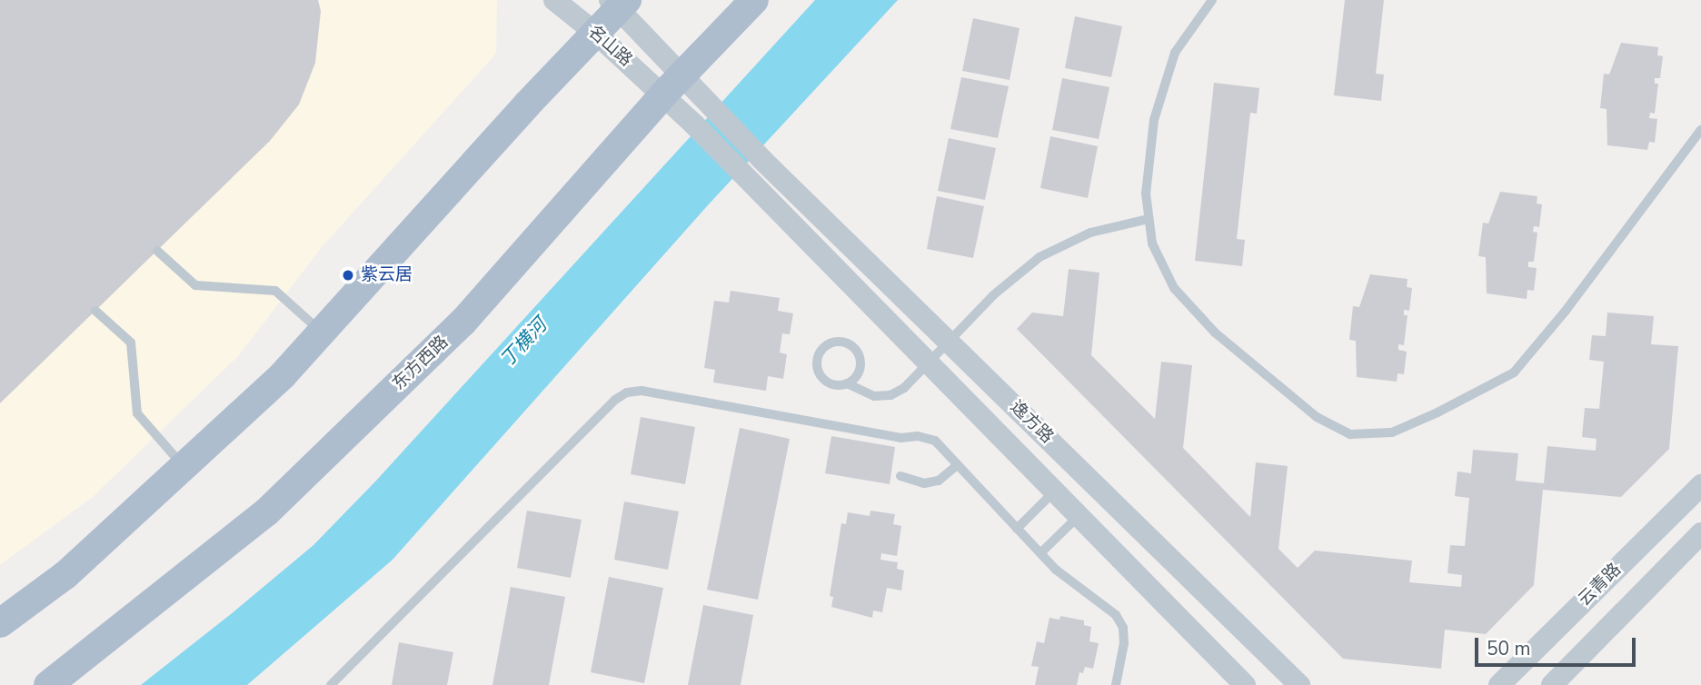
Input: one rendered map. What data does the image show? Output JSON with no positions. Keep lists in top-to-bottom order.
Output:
{
  "streets": {
    "main road": ["东方西路"],
    "street": ["名山路", "逸方路", "云青路"]
  },
  "crossings": [
    ["名山路", "东方西路"],
    ["名山路", "逸方路"],
    ["东方西路", "逸方路"]
  ],
  "water": ["丁横河"],
  "places": ["紫云居"],
  "scale_bar": "50 m"
}
